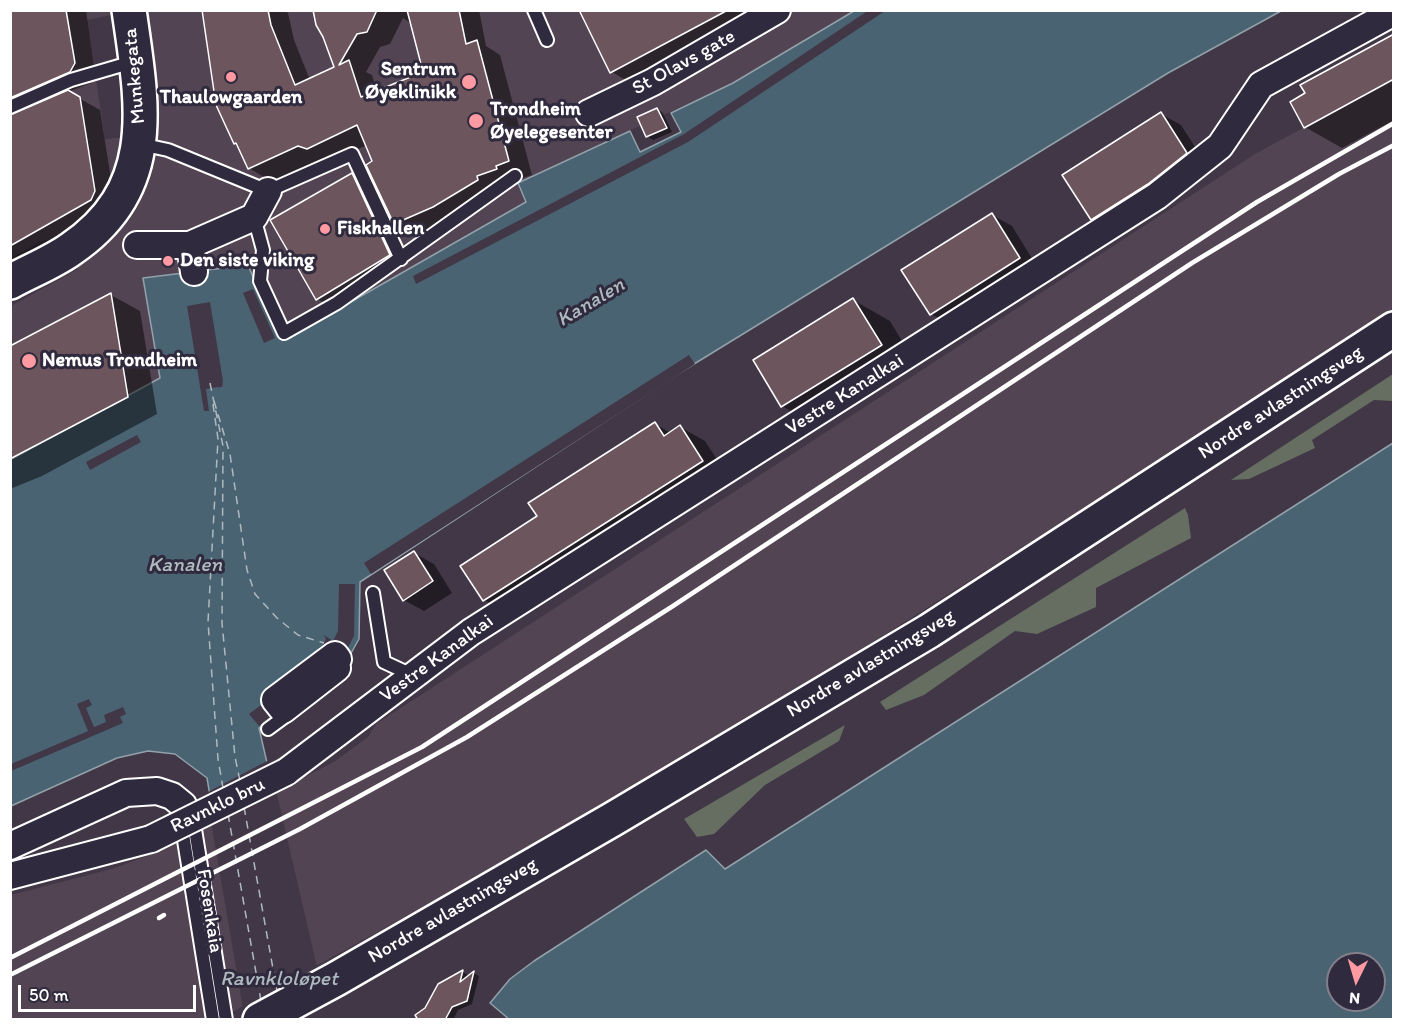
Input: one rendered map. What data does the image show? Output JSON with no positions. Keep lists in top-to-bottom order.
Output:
{
  "streets": {
    "main road": ["Munkegata", "Nordre avlastningsveg"],
    "street": ["St Olavs gate", "Vestre Kanalkai", "Ravnklo bru"],
    "lane": ["Fosenkaia"]
  },
  "crossings": [
    ["Vestre Kanalkai", "Ravnklo bru"]
  ],
  "water": ["Kanalen", "Ravnkloløpet"],
  "places": [
    "Thaulowgaarden",
    "Sentrum Øyeklinikk",
    "Trondheim Øyelegesenter",
    "Fiskhallen",
    "Den siste viking",
    "Nemus Trondheim"
  ],
  "scale_bar": "50 m",
  "north": "bottom"
}
